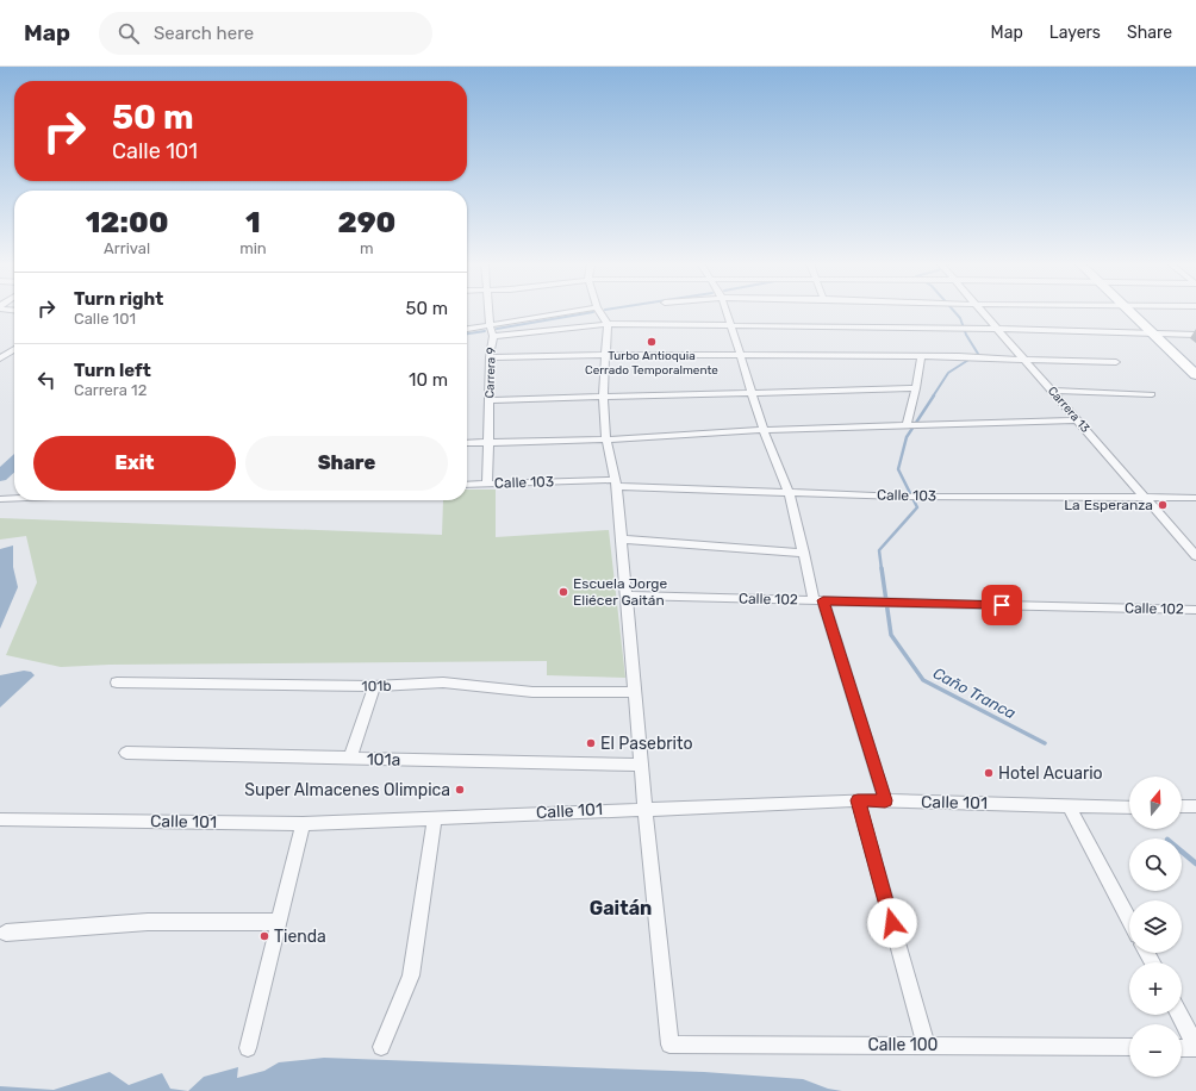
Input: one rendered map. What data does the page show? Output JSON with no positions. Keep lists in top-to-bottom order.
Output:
{
  "streets": {
    "street": [
      "Carrera 9",
      "Carrera 13",
      "Calle 103",
      "Calle 102",
      "101b",
      "101a",
      "Calle 101",
      "Calle 100"
    ]
  },
  "crossings": [
    ["Carrera 9", "Calle 103"],
    ["Carrera 13", "Calle 103"],
    ["Calle 101", "Calle 100"]
  ],
  "districts": ["Gaitán"],
  "water": ["Caño Tranca"],
  "places": [
    "Turbo Antioquia Cerrado Temporalmente",
    "La Esperanza",
    "Escuela Jorge Eliécer Gaitán",
    "El Pasebrito",
    "Hotel Acuario",
    "Super Almacenes Olimpica",
    "Tienda"
  ],
  "north": "top",
  "page": {
    "header": "Map",
    "search": "Search here",
    "nav": ["Map", "Layers", "Share"],
    "turn": ["50 m", "Calle 101"],
    "eta": [
      "12:00",
      "Arrival",
      "1",
      "min",
      "290",
      "m"
    ],
    "list": [
      {
        "name": "Turn right",
        "note": "Calle 101",
        "value": "50 m"
      },
      {
        "name": "Turn left",
        "note": "Carrera 12",
        "value": "10 m"
      }
    ],
    "buttons": ["Exit", "Share"],
    "map_buttons": ["+", "−"]
  }
}
